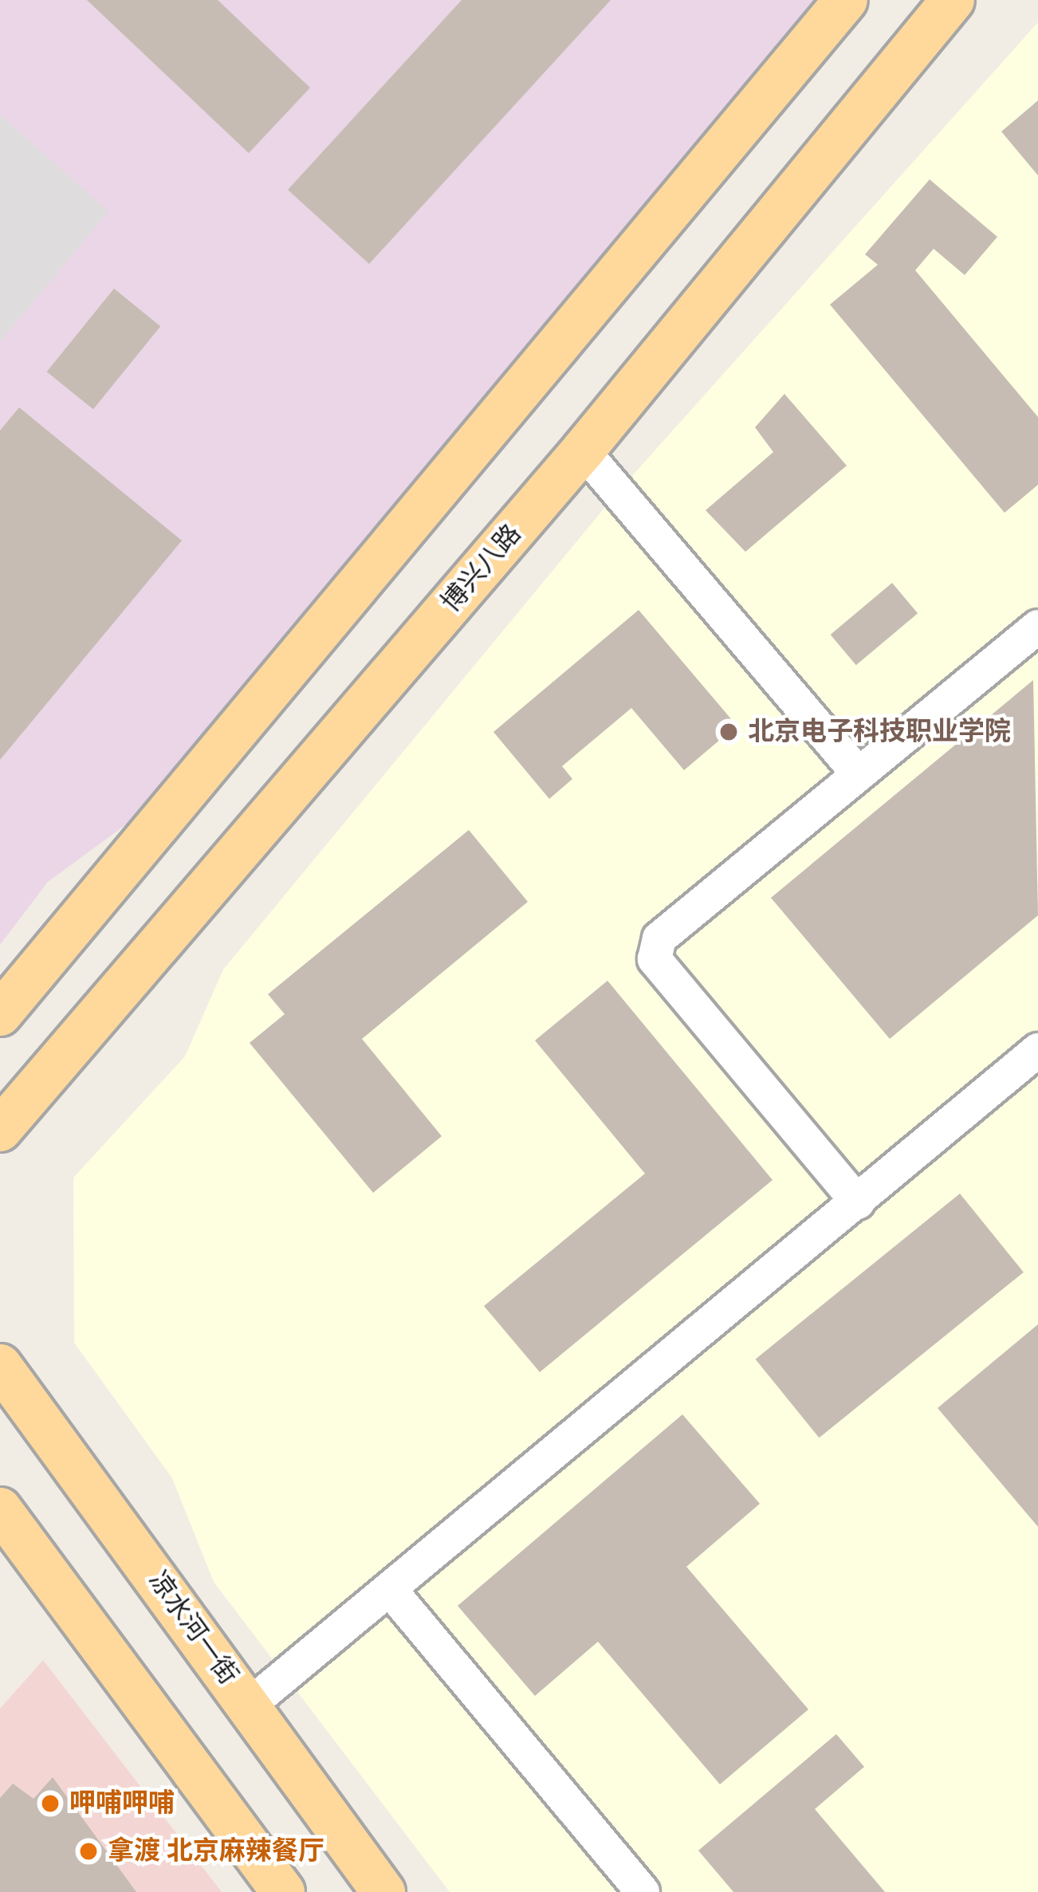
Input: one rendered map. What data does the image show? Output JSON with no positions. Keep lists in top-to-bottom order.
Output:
{
  "streets": {
    "main road": ["博兴八路", "凉水河一街"]
  },
  "places": ["北京电子科技职业学院", "呷哺呷哺", "拿渡 北京麻辣餐厅"]
}
